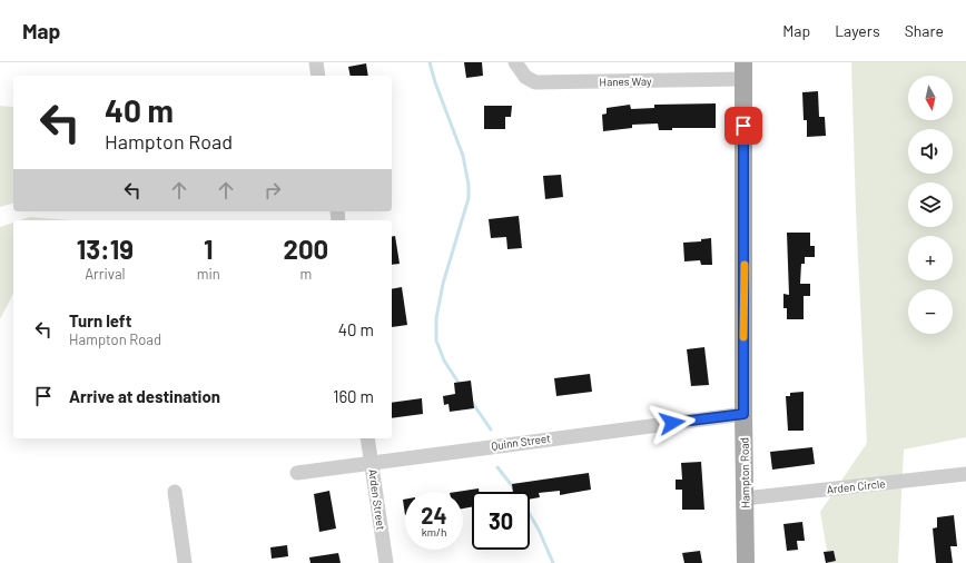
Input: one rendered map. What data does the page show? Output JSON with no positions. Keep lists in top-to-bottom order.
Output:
{
  "streets": {
    "main road": ["Hampton Road"],
    "street": [
      "Hanes Way",
      "Quinn Street",
      "Arden Circle",
      "Arden Street"
    ]
  },
  "crossings": [
    ["Hanes Way", "Hampton Road"],
    ["Quinn Street", "Hampton Road"],
    ["Quinn Street", "Arden Street"],
    ["Hampton Road", "Arden Circle"]
  ],
  "north": "bottom",
  "page": {
    "header": "Map",
    "nav": ["Map", "Layers", "Share"],
    "map_buttons": ["+", "−"],
    "turn": ["40 m", "Hampton Road"],
    "eta": [
      "13:19",
      "Arrival",
      "1",
      "min",
      "200",
      "m"
    ],
    "list": [
      {
        "name": "Turn left",
        "note": "Hampton Road",
        "value": "40 m"
      },
      {
        "name": "Arrive at destination",
        "value": "160 m"
      }
    ],
    "speed": "24 km/h",
    "limit": "30"
  }
}
